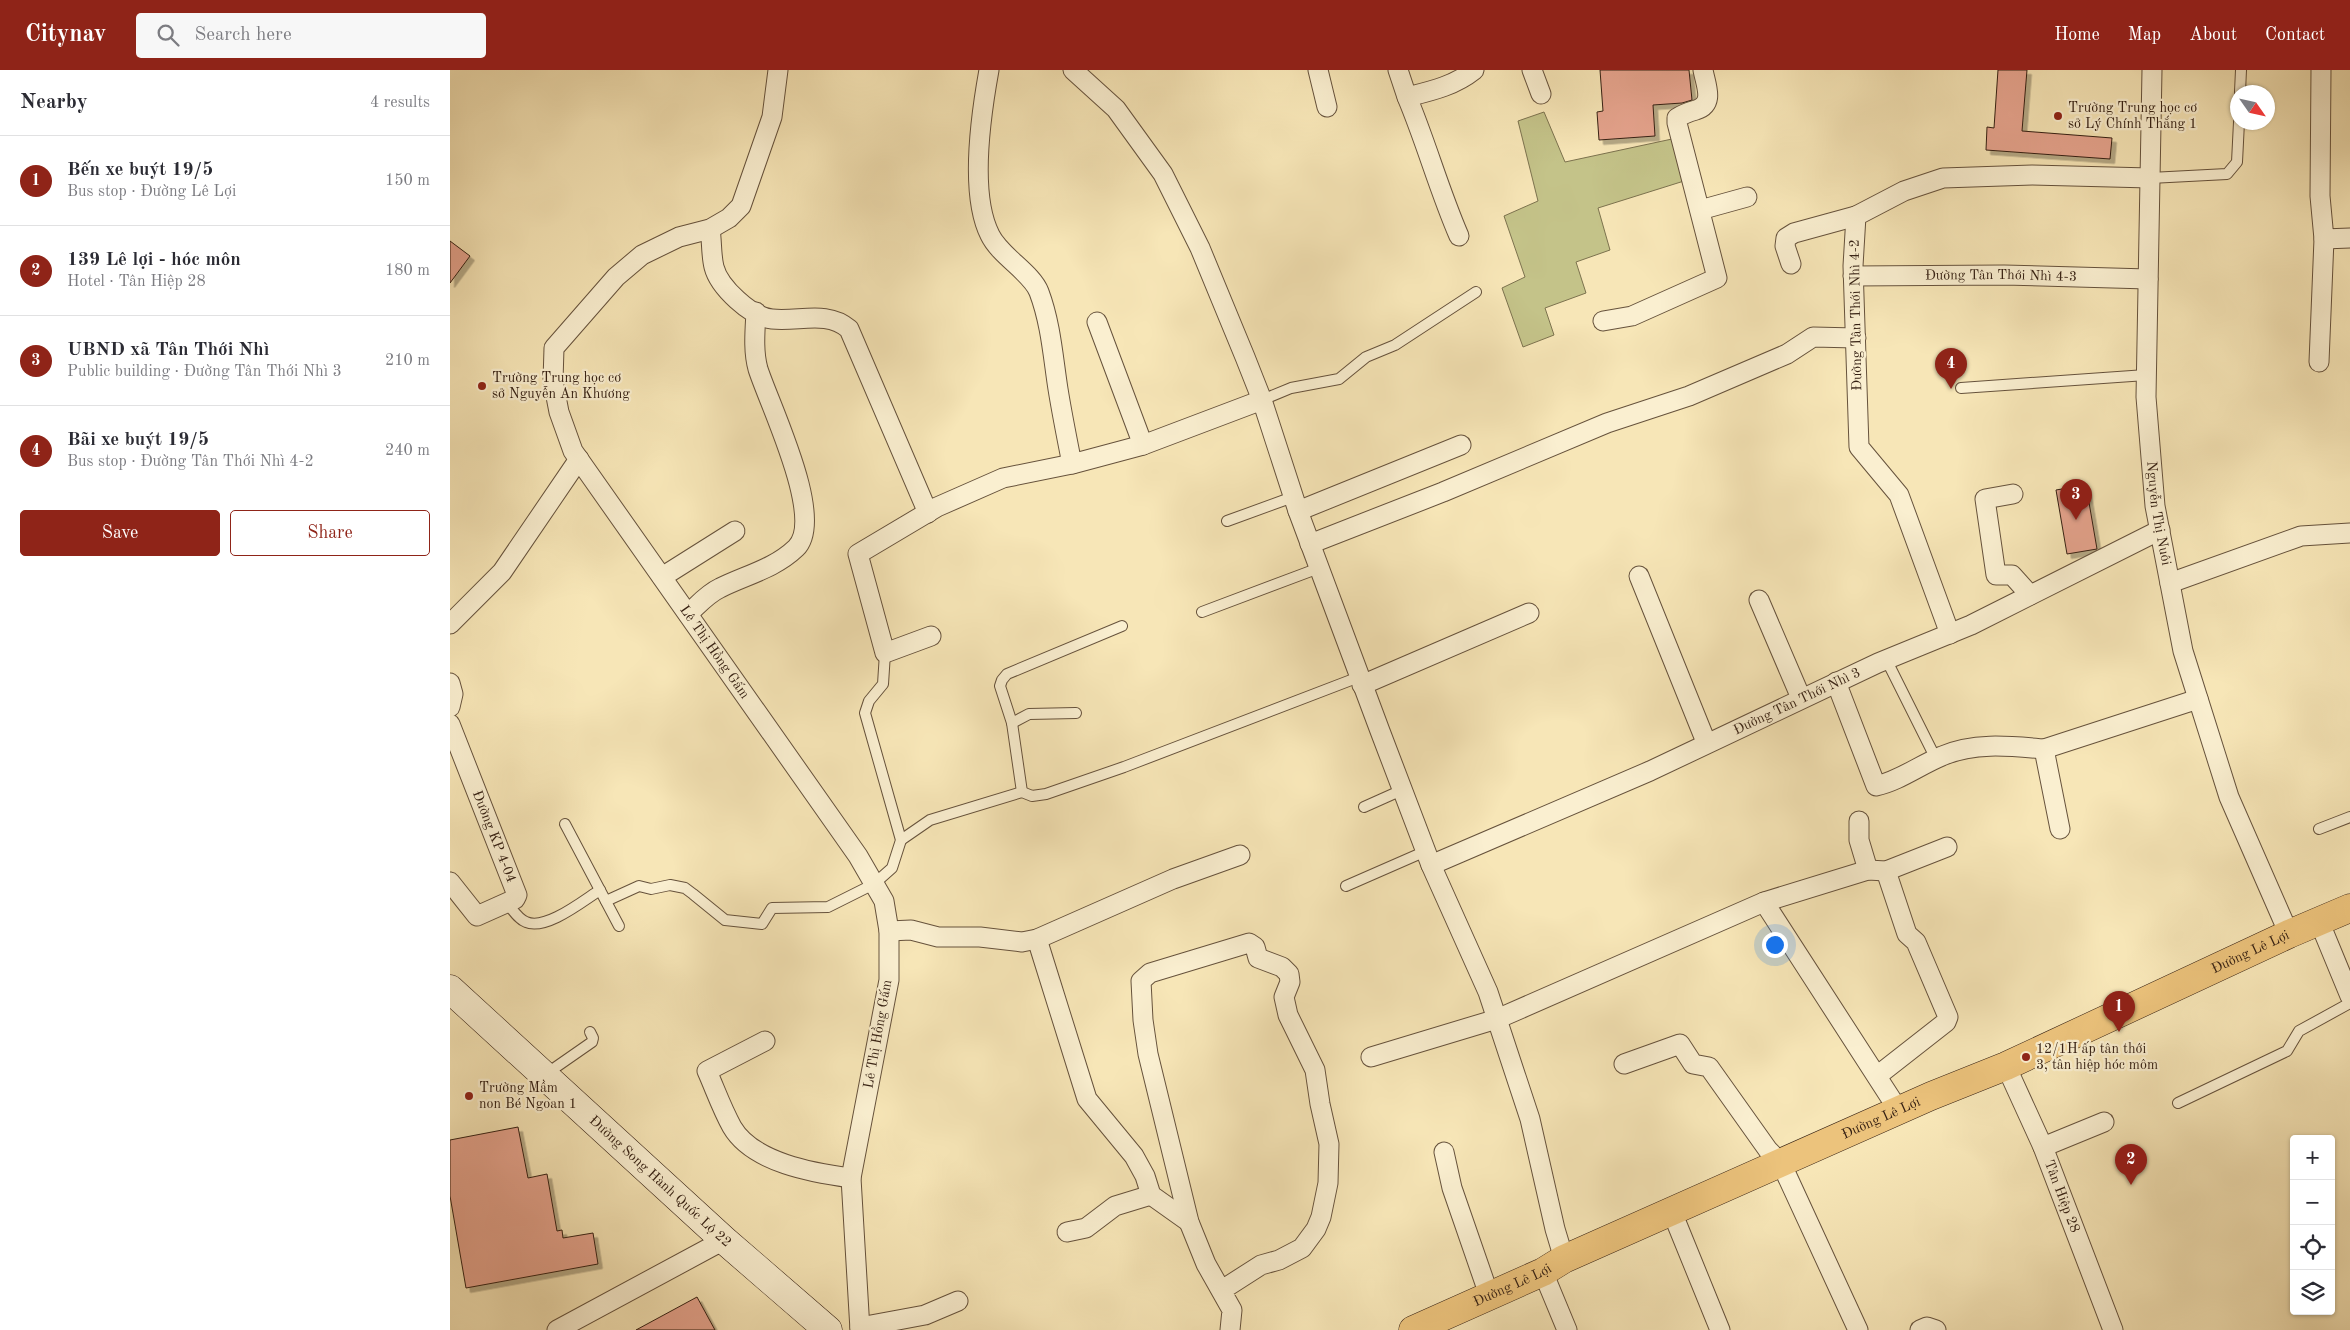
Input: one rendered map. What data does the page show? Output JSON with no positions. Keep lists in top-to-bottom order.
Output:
{
  "streets": {
    "main road": ["Đường Lê Lợi"],
    "street": [
      "Đường Tân Thới Nhì 4-3",
      "Đường Tân Thới Nhì 4-2",
      "Nguyễn Thị Nuôi",
      "Lê Thị Hồng Gấm",
      "Đường Tân Thới Nhì 3",
      "Đường KP 4-04",
      "Đường Song Hành Quốc Lộ 22",
      "Tân Hiệp 28"
    ]
  },
  "crossings": [
    ["Đường Tân Thới Nhì 4-3", "Đường Tân Thới Nhì 4-2"],
    ["Đường Tân Thới Nhì 4-3", "Nguyễn Thị Nuôi"],
    ["Đường Tân Thới Nhì 4-2", "Đường Tân Thới Nhì 3"],
    ["Nguyễn Thị Nuôi", "Đường Tân Thới Nhì 3"],
    ["Nguyễn Thị Nuôi", "Đường Lê Lợi"],
    ["Đường Lê Lợi", "Tân Hiệp 28"]
  ],
  "places": [
    "Trường Trung học cơ sở Lý Chính Thắng 1",
    "Trường Trung học cơ sở Nguyễn An Khương",
    "12/1H ấp tân thới 3, tân hiệp hóc môm",
    "Trường Mầm non Bé Ngoan 1"
  ],
  "north": "bottom right",
  "page": {
    "header": "Citynav",
    "search": "Search here",
    "nav": [
      "Home",
      "Map",
      "About",
      "Contact"
    ],
    "heading": ["Nearby", "4 results"],
    "list": [
      {
        "mark": "1",
        "name": "Bến xe buýt 19/5",
        "note": "Bus stop · Đường Lê Lợi",
        "value": "150 m"
      },
      {
        "mark": "2",
        "name": "139 Lê lợi - hóc môn",
        "note": "Hotel · Tân Hiệp 28",
        "value": "180 m"
      },
      {
        "mark": "3",
        "name": "UBND xã Tân Thới Nhì",
        "note": "Public building · Đường Tân Thới Nhì 3",
        "value": "210 m"
      },
      {
        "mark": "4",
        "name": "Bãi xe buýt 19/5",
        "note": "Bus stop · Đường Tân Thới Nhì 4-2",
        "value": "240 m"
      }
    ],
    "pins": [
      "4",
      "3",
      "1",
      "2"
    ],
    "buttons": ["Save", "Share"],
    "map_buttons": ["+", "−"]
  }
}
